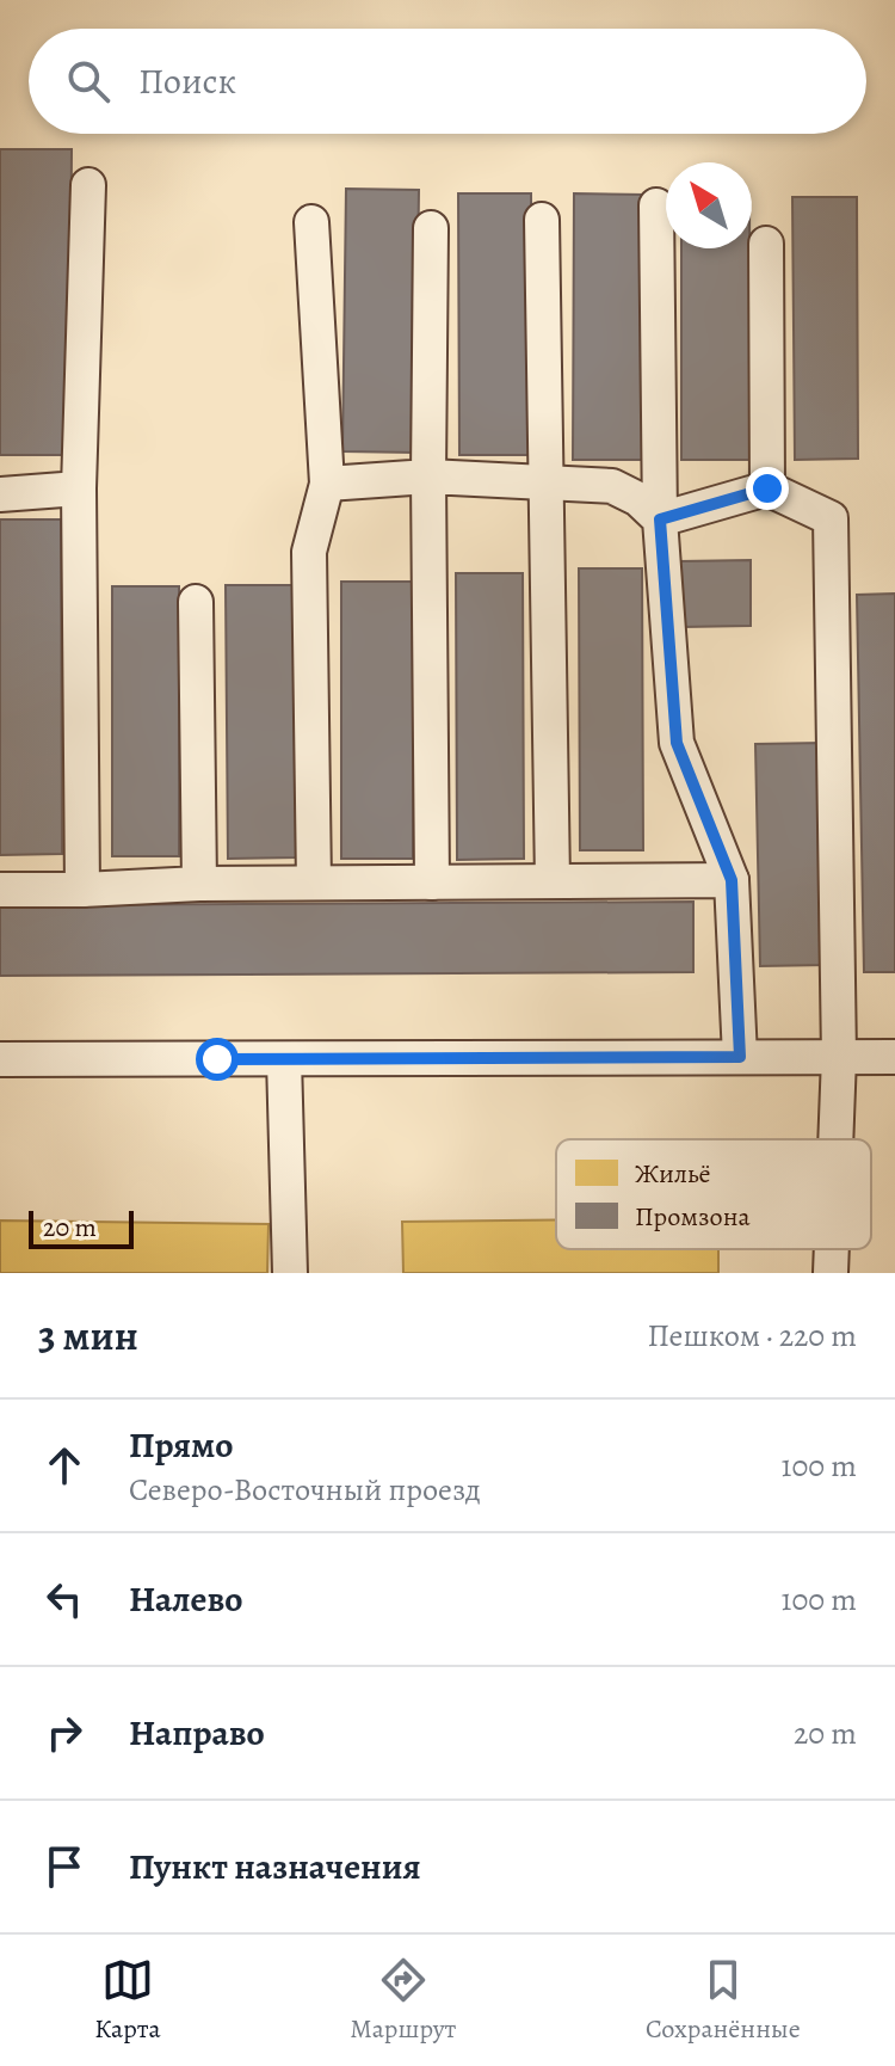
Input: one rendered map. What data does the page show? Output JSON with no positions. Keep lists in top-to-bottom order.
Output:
{
  "legend": ["Жильё", "Промзона"],
  "scale_bar": "20 m",
  "north": "top left",
  "page": {
    "search": "Поиск",
    "scale": "20 m",
    "heading": ["3 мин", "Пешком · 220 m"],
    "list": [
      ["Прямо", "Северо-Восточный проезд", "100 m"],
      ["Налево", "100 m"],
      ["Направо", "20 m"],
      "Пункт назначения"
    ],
    "nav": ["Карта", "Маршрут", "Сохранённые"]
  }
}
